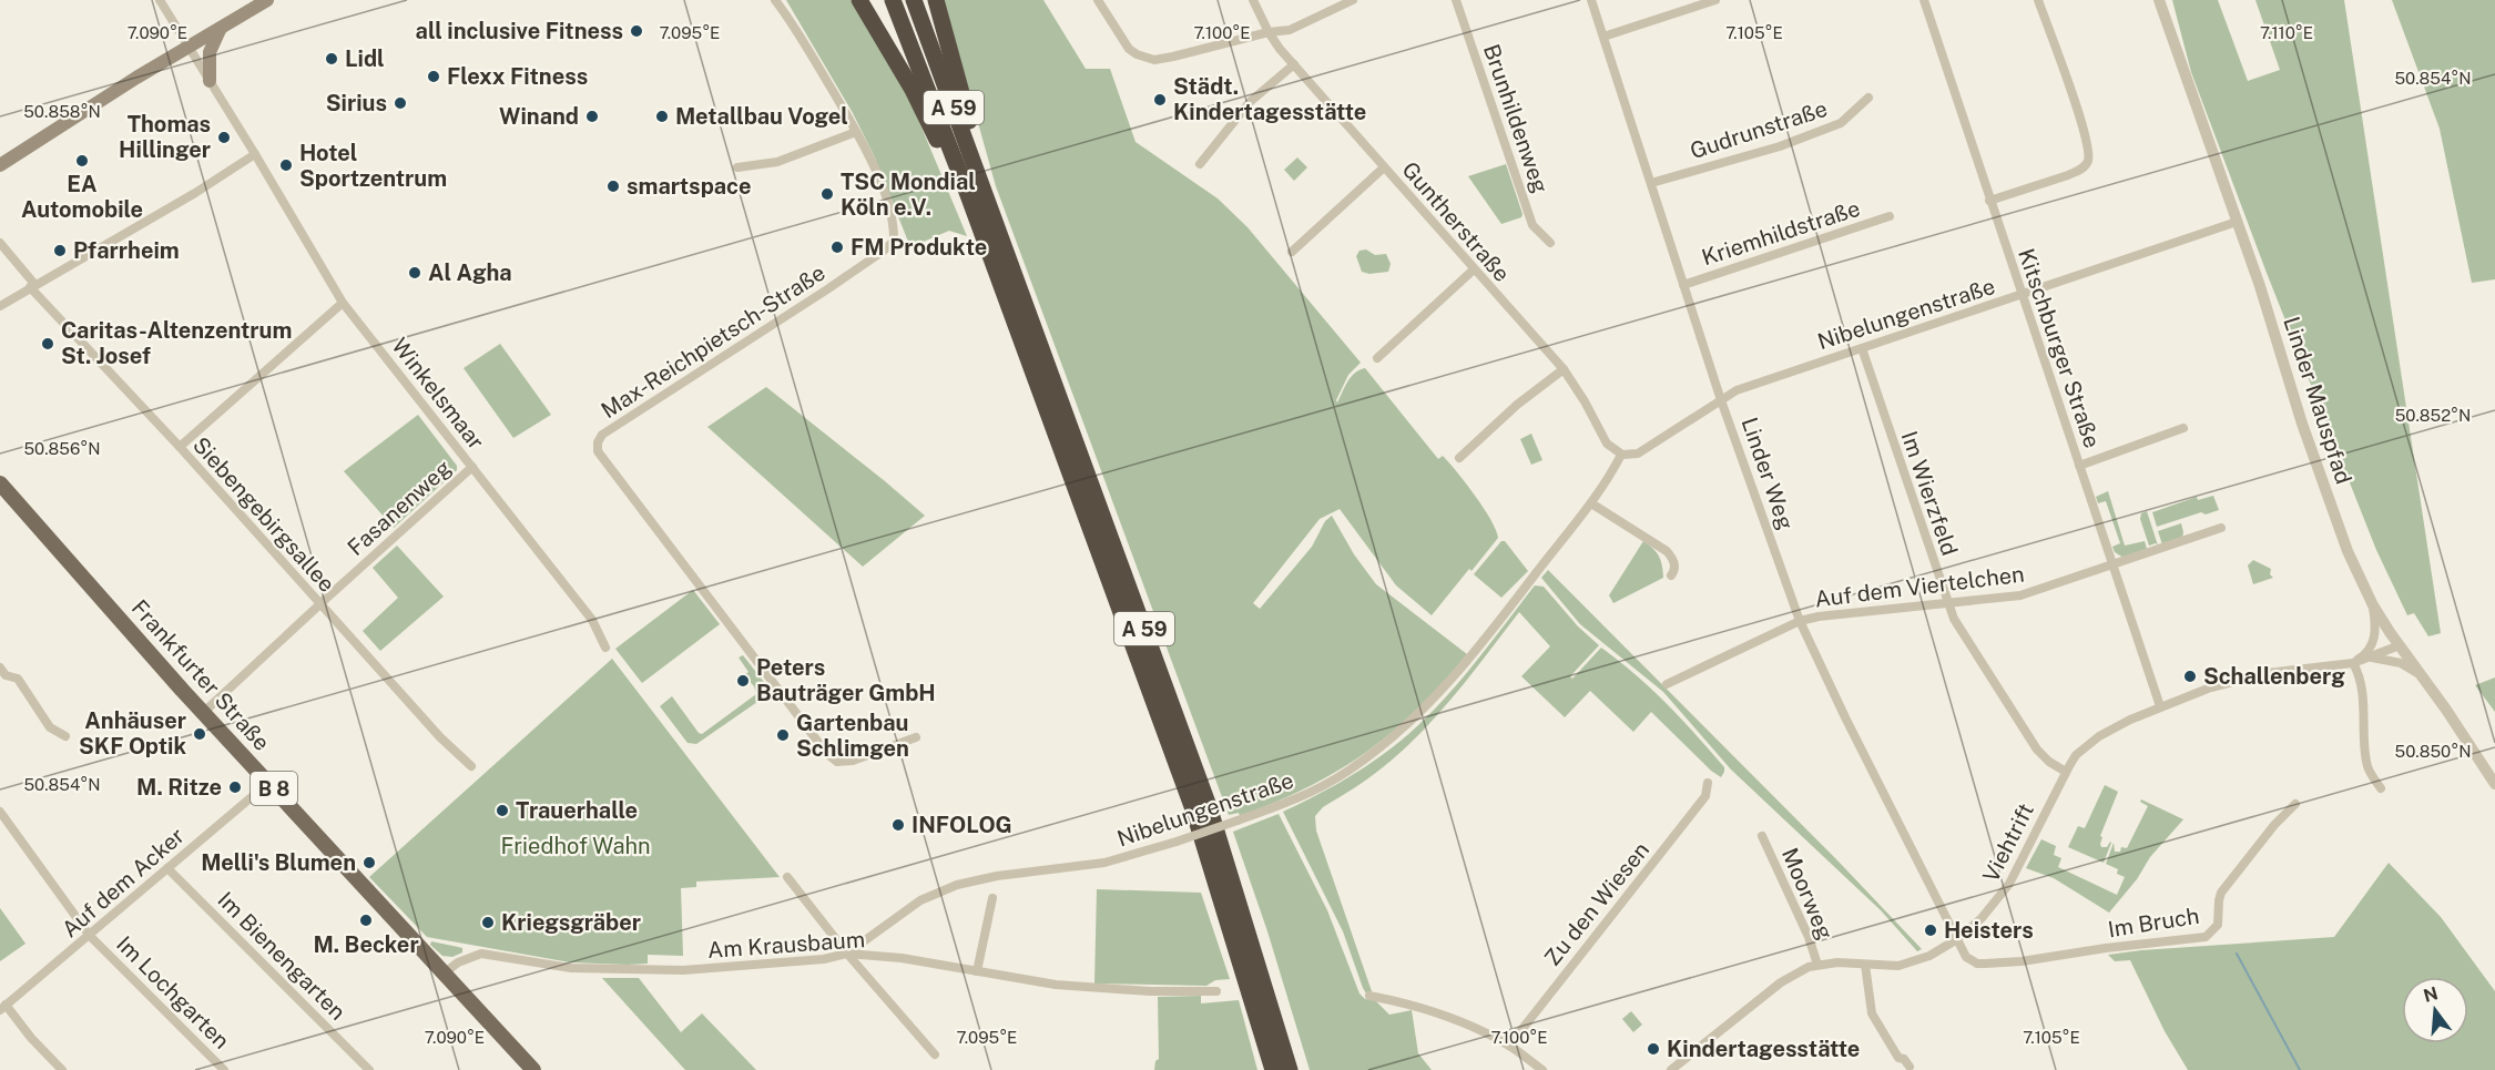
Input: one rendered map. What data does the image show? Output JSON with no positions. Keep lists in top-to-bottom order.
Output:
{
  "streets": {
    "highway": ["A 59"],
    "main road": ["Frankfurter Straße", "B 8"],
    "street": [
      "Brunhildenweg",
      "Gudrunstraße",
      "Guntherstraße",
      "Kriemhildstraße",
      "Nibelungenstraße",
      "Max-Reichpietsch-Straße",
      "Kitschburger Straße",
      "Winkelsmaar",
      "Linder Mauspfad",
      "Linder Weg",
      "Im Wierzfeld",
      "Fasanenweg",
      "Siebengebirgsallee",
      "Auf dem Viertelchen",
      "Viehtrift",
      "Auf dem Acker",
      "Moorweg",
      "Zu den Wiesen",
      "Im Bruch",
      "Am Krausbaum",
      "Im Bienengarten",
      "Im Lochgarten"
    ]
  },
  "crossings": [
    ["Gudrunstraße", "Linder Weg"],
    ["Guntherstraße", "Nibelungenstraße"],
    ["Kriemhildstraße", "Linder Weg"],
    ["Nibelungenstraße", "Kitschburger Straße"],
    ["Nibelungenstraße", "Linder Mauspfad"],
    ["Nibelungenstraße", "Linder Weg"],
    ["Nibelungenstraße", "Im Wierzfeld"],
    ["Nibelungenstraße", "Am Krausbaum"],
    ["Kitschburger Straße", "Auf dem Viertelchen"],
    ["Kitschburger Straße", "Viehtrift"],
    ["Winkelsmaar", "Fasanenweg"],
    ["Linder Mauspfad", "Viehtrift"],
    ["Linder Weg", "Auf dem Viertelchen"],
    ["Linder Weg", "Viehtrift"],
    ["Linder Weg", "Im Bruch"],
    ["Im Wierzfeld", "Auf dem Viertelchen"],
    ["Im Wierzfeld", "Viehtrift"],
    ["Fasanenweg", "Siebengebirgsallee"],
    ["Fasanenweg", "Frankfurter Straße"],
    ["Frankfurter Straße", "Auf dem Acker"],
    ["Frankfurter Straße", "Am Krausbaum"],
    ["Viehtrift", "Moorweg"],
    ["Viehtrift", "Im Bruch"],
    ["Auf dem Acker", "Im Bienengarten"],
    ["Auf dem Acker", "Im Lochgarten"]
  ],
  "parks": ["Friedhof Wahn"],
  "places": [
    "all inclusive Fitness",
    "Lidl",
    "Flexx Fitness",
    "Städt. Kindertagesstätte",
    "Sirius",
    "Winand",
    "Metallbau Vogel",
    "Thomas Hillinger",
    "EA Automobile",
    "Hotel Sportzentrum",
    "smartspace",
    "TSC Mondial Köln e.V.",
    "FM Produkte",
    "Pfarrheim",
    "Al Agha",
    "Caritas-Altenzentrum St. Josef",
    "Schallenberg",
    "Peters Bauträger GmbH",
    "Anhäuser SKF Optik",
    "Gartenbau Schlimgen",
    "M. Ritze",
    "Trauerhalle",
    "INFOLOG",
    "Melli's Blumen",
    "M. Becker",
    "Kriegsgräber",
    "Heisters",
    "Kindertagesstätte"
  ],
  "north": "top",
  "coordinates": [
    "7.090°E",
    "7.095°E",
    "7.100°E",
    "7.105°E",
    "7.110°E",
    "50.854°N",
    "50.858°N",
    "50.852°N",
    "50.856°N",
    "50.850°N"
  ]
}
